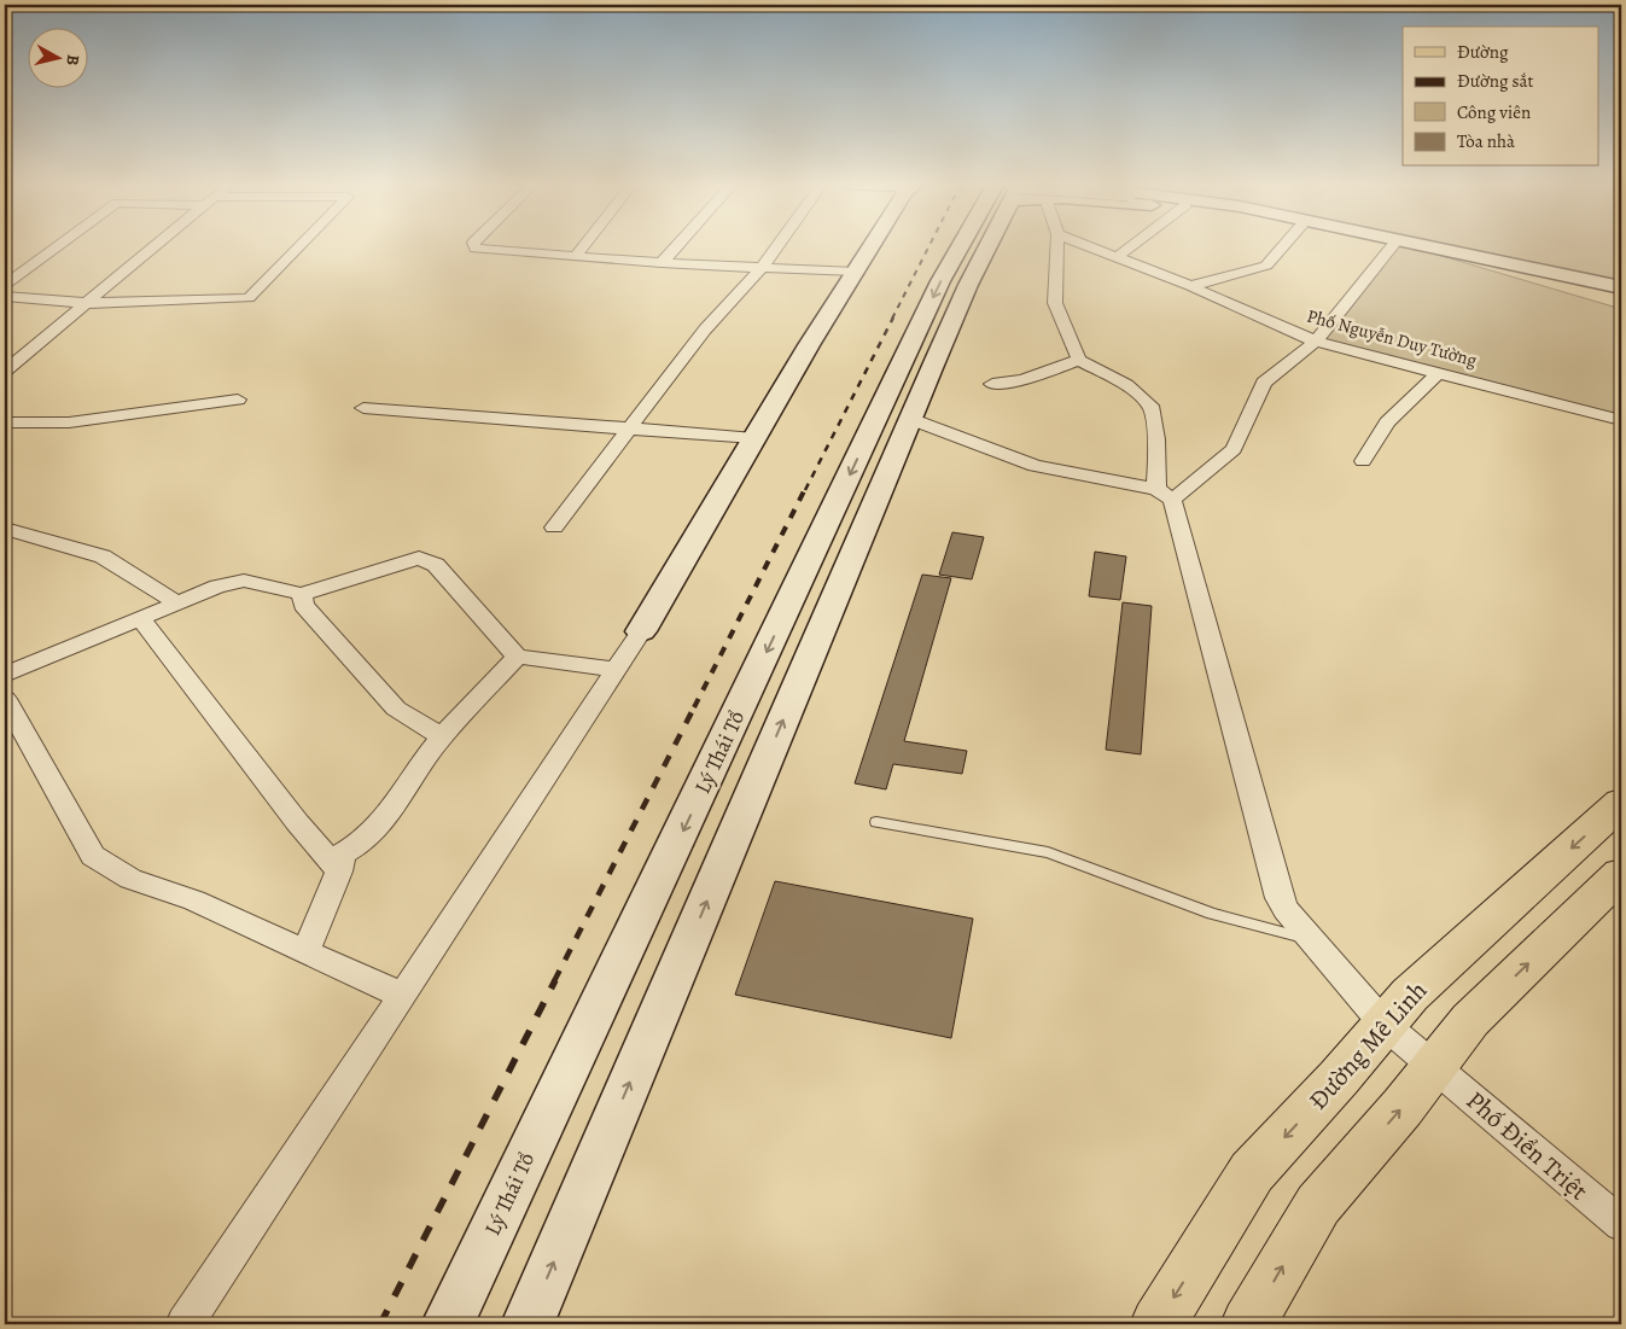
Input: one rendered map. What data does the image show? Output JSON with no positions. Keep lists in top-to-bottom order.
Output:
{
  "streets": {
    "main road": ["Lý Thái Tổ", "Đường Mê Linh"],
    "street": ["Phố Nguyễn Duy Tường", "Phố Điển Triệt"]
  },
  "crossings": [
    ["Đường Mê Linh", "Phố Điển Triệt"]
  ],
  "legend": [
    "Đường",
    "Đường sắt",
    "Công viên",
    "Tòa nhà"
  ],
  "north": "right"
}
